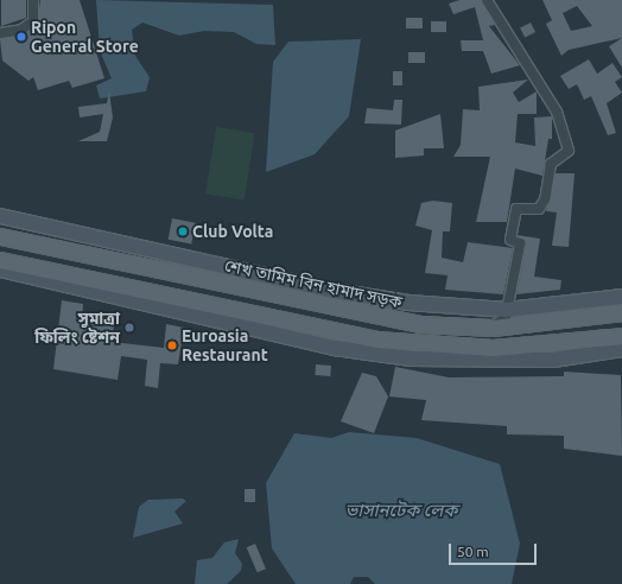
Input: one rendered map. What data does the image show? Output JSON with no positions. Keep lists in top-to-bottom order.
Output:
{
  "streets": {
    "main road": ["শেখ তামিম বিন হামাদ সড়ক"]
  },
  "water": ["ভাসানটেক লেক"],
  "places": [
    "Ripon General Store",
    "Club Volta",
    "সুমাত্রা ফিলিং ষ্টেশন",
    "Euroasia Restaurant"
  ],
  "scale_bar": "50 m"
}
